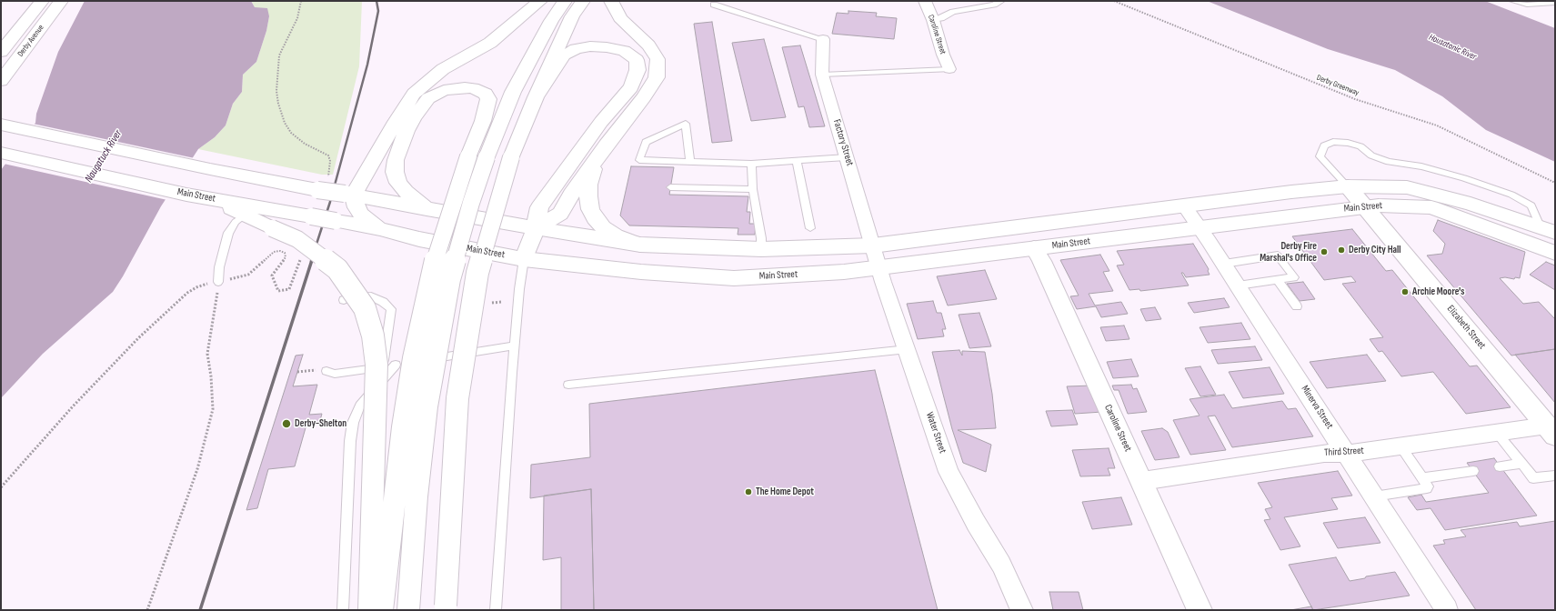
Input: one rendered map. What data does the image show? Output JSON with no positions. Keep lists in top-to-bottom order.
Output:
{
  "streets": {
    "main road": [
      "Caroline Street",
      "Derby Avenue",
      "Main Street",
      "Elizabeth Street"
    ],
    "street": [
      "Factory Street",
      "Minerva Street",
      "Water Street",
      "Third Street"
    ],
    "path": ["Derby Greenway"]
  },
  "crossings": [
    ["Caroline Street", "Main Street"],
    ["Caroline Street", "Third Street"],
    ["Factory Street", "Main Street"],
    ["Factory Street", "Water Street"],
    ["Main Street", "Elizabeth Street"],
    ["Main Street", "Minerva Street"],
    ["Main Street", "Water Street"],
    ["Elizabeth Street", "Third Street"],
    ["Minerva Street", "Third Street"]
  ],
  "water": ["Housatonic River", "Naugatuck River"],
  "places": [
    "Derby City Hall",
    "Derby Fire Marshal's Office",
    "Archie Moore's",
    "Derby-Shelton",
    "The Home Depot"
  ]
}
